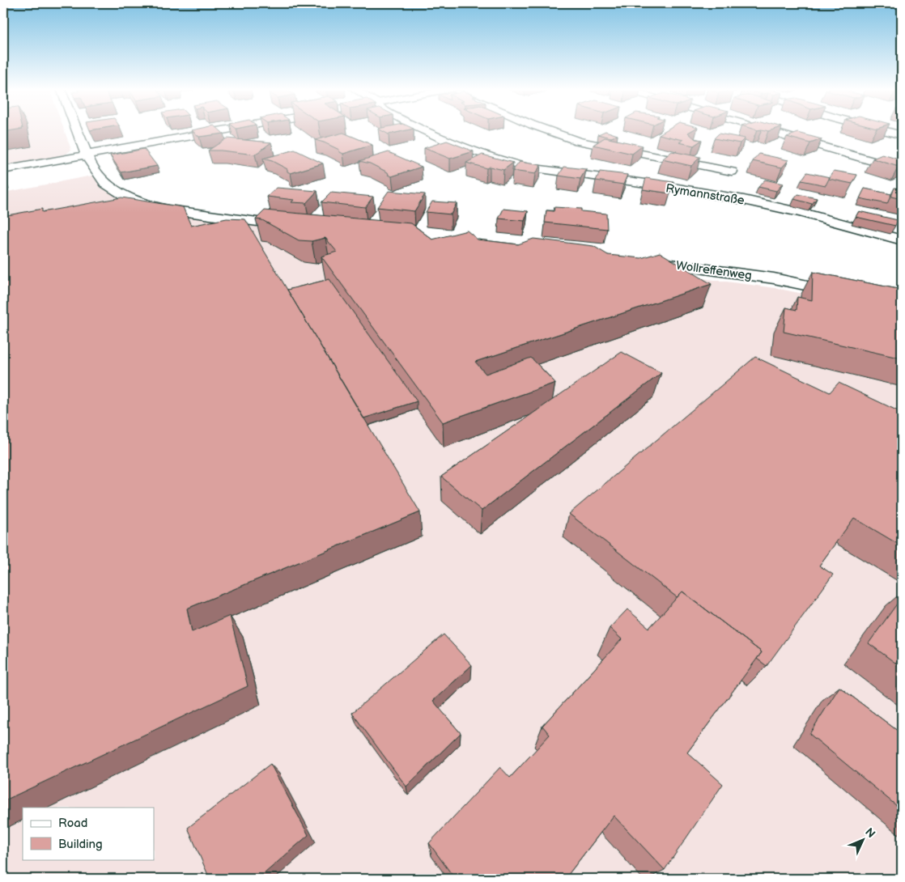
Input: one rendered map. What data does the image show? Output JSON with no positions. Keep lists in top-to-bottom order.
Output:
{
  "streets": {
    "street": ["Rymannstraße", "Wollreffenweg"]
  },
  "legend": ["Road", "Building"],
  "north": "top right"
}
